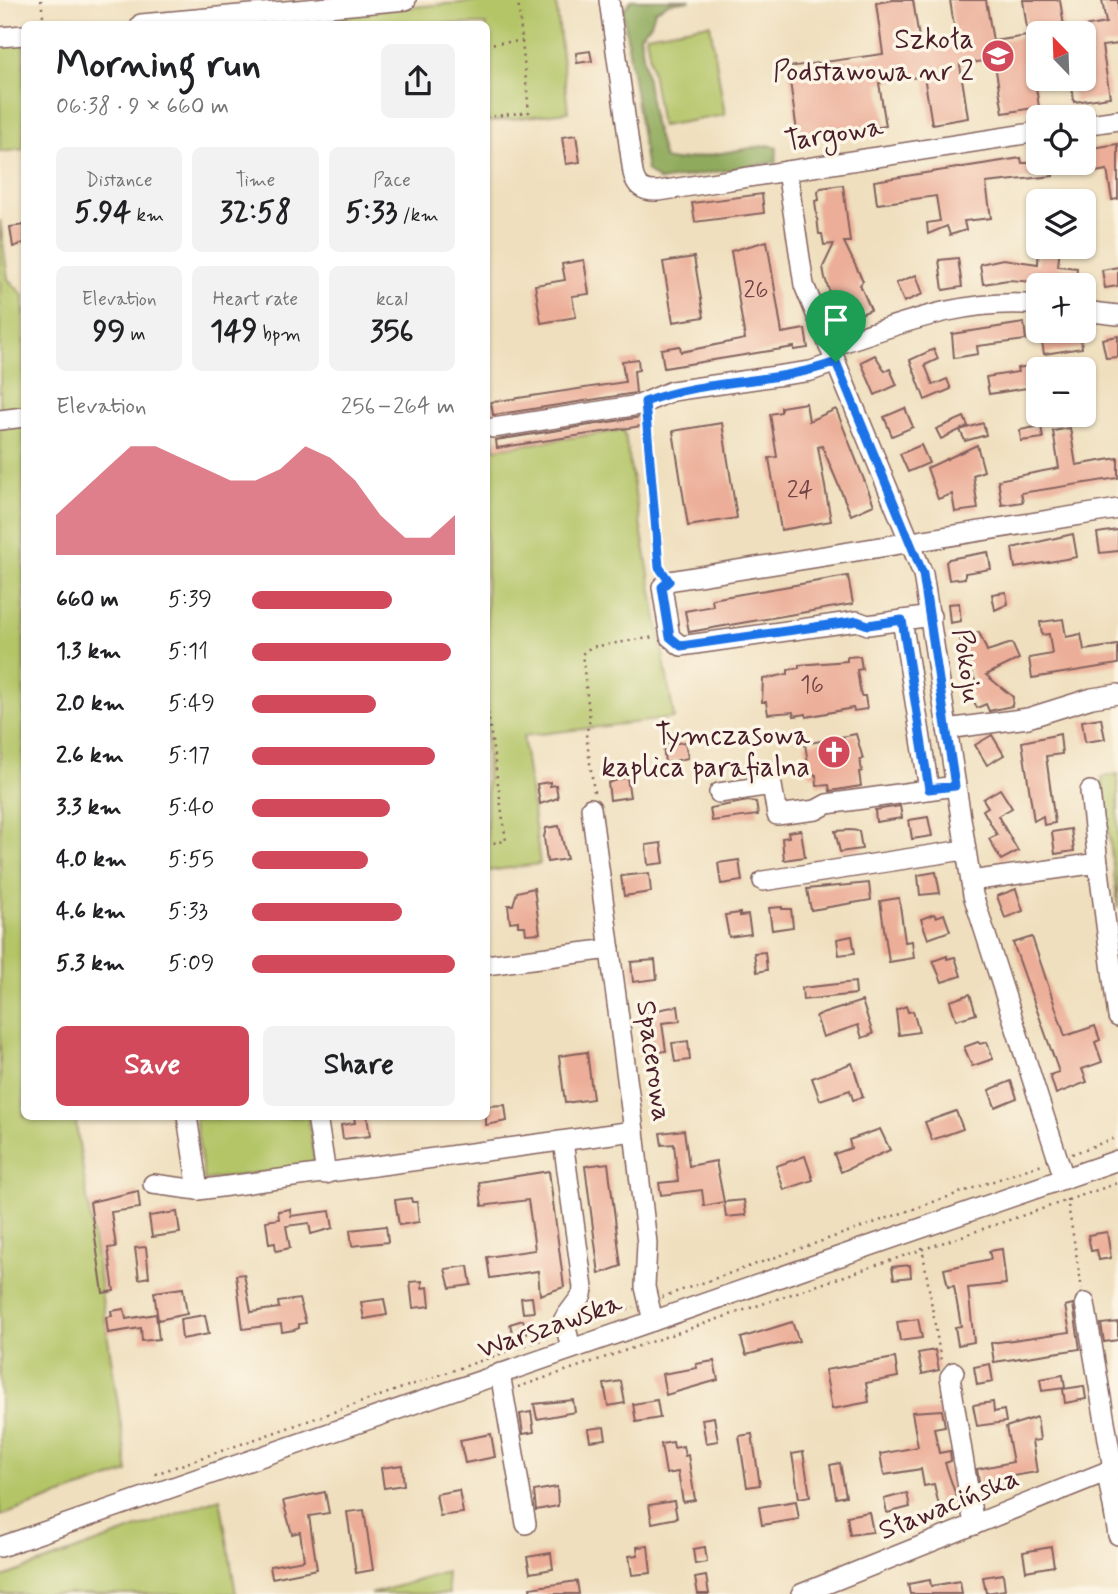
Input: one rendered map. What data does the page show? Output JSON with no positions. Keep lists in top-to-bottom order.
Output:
{
  "streets": {
    "street": [
      "Targowa",
      "Pokoju",
      "Spacerowa",
      "Warszawska",
      "Sławacińska"
    ]
  },
  "crossings": [
    ["Targowa", "Pokoju"],
    ["Pokoju", "Warszawska"],
    ["Spacerowa", "Warszawska"]
  ],
  "places": {
    "school or university": ["Szkoła Podstawowa nr 2"],
    "church": ["Tymczasowa kaplica parafialna"]
  },
  "house_numbers": ["26", "24", "16"],
  "north": "top left",
  "page": {
    "map_buttons": ["+", "−"],
    "heading": ["Morning run", "06:38 · 9 × 660 m"],
    "stats": [
      ["Distance", "5.94 km"],
      ["Time", "32:58"],
      ["Pace", "5:33 /km"],
      ["Elevation", "99 m"],
      ["Heart rate", "149 bpm"],
      ["kcal", "356"]
    ],
    "chart": ["Elevation", "256–264 m"],
    "list": [
      {
        "name": "660 m",
        "note": "5:39"
      },
      {
        "name": "1.3 km",
        "note": "5:11"
      },
      {
        "name": "2.0 km",
        "note": "5:49"
      },
      {
        "name": "2.6 km",
        "note": "5:17"
      },
      {
        "name": "3.3 km",
        "note": "5:40"
      },
      {
        "name": "4.0 km",
        "note": "5:55"
      },
      {
        "name": "4.6 km",
        "note": "5:33"
      },
      {
        "name": "5.3 km",
        "note": "5:09"
      }
    ],
    "buttons": ["Save", "Share"]
  }
}
